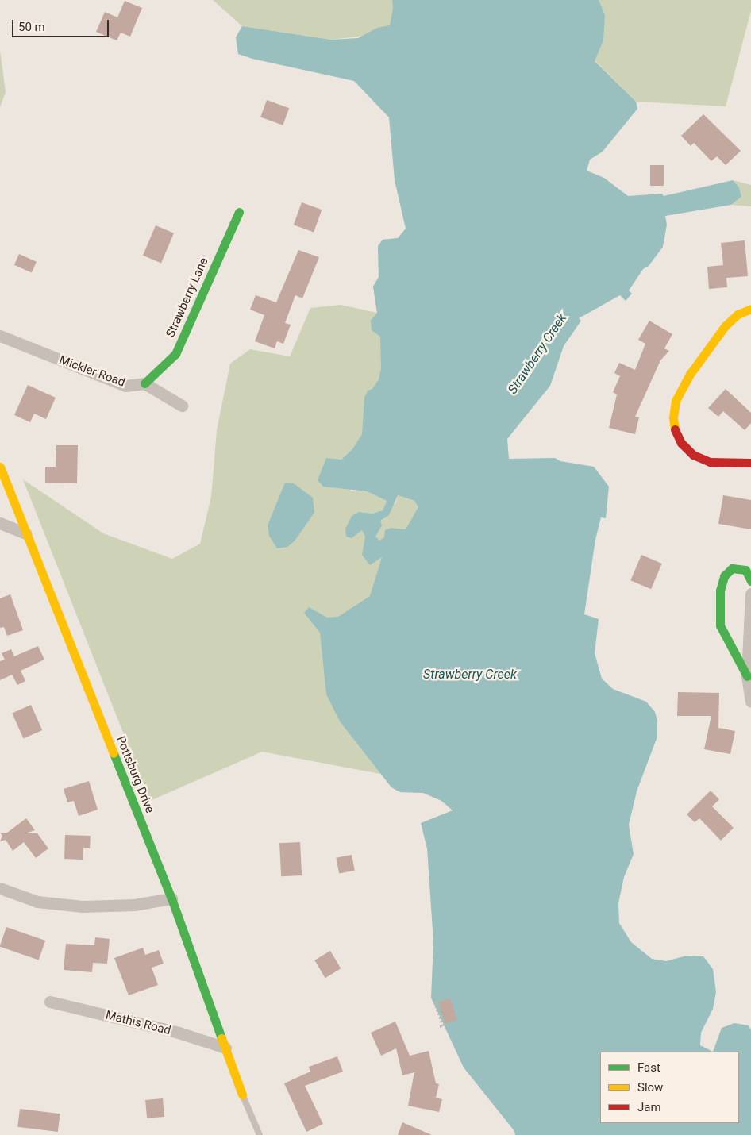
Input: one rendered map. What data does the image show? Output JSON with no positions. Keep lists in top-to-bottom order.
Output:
{
  "streets": {
    "street": [
      "Strawberry Lane",
      "Mickler Road",
      "Pottsburg Drive",
      "Mathis Road"
    ]
  },
  "crossings": [
    ["Strawberry Lane", "Mickler Road"],
    ["Pottsburg Drive", "Mathis Road"]
  ],
  "water": ["Strawberry Creek"],
  "legend": ["Fast", "Slow", "Jam"],
  "scale_bar": "50 m"
}
